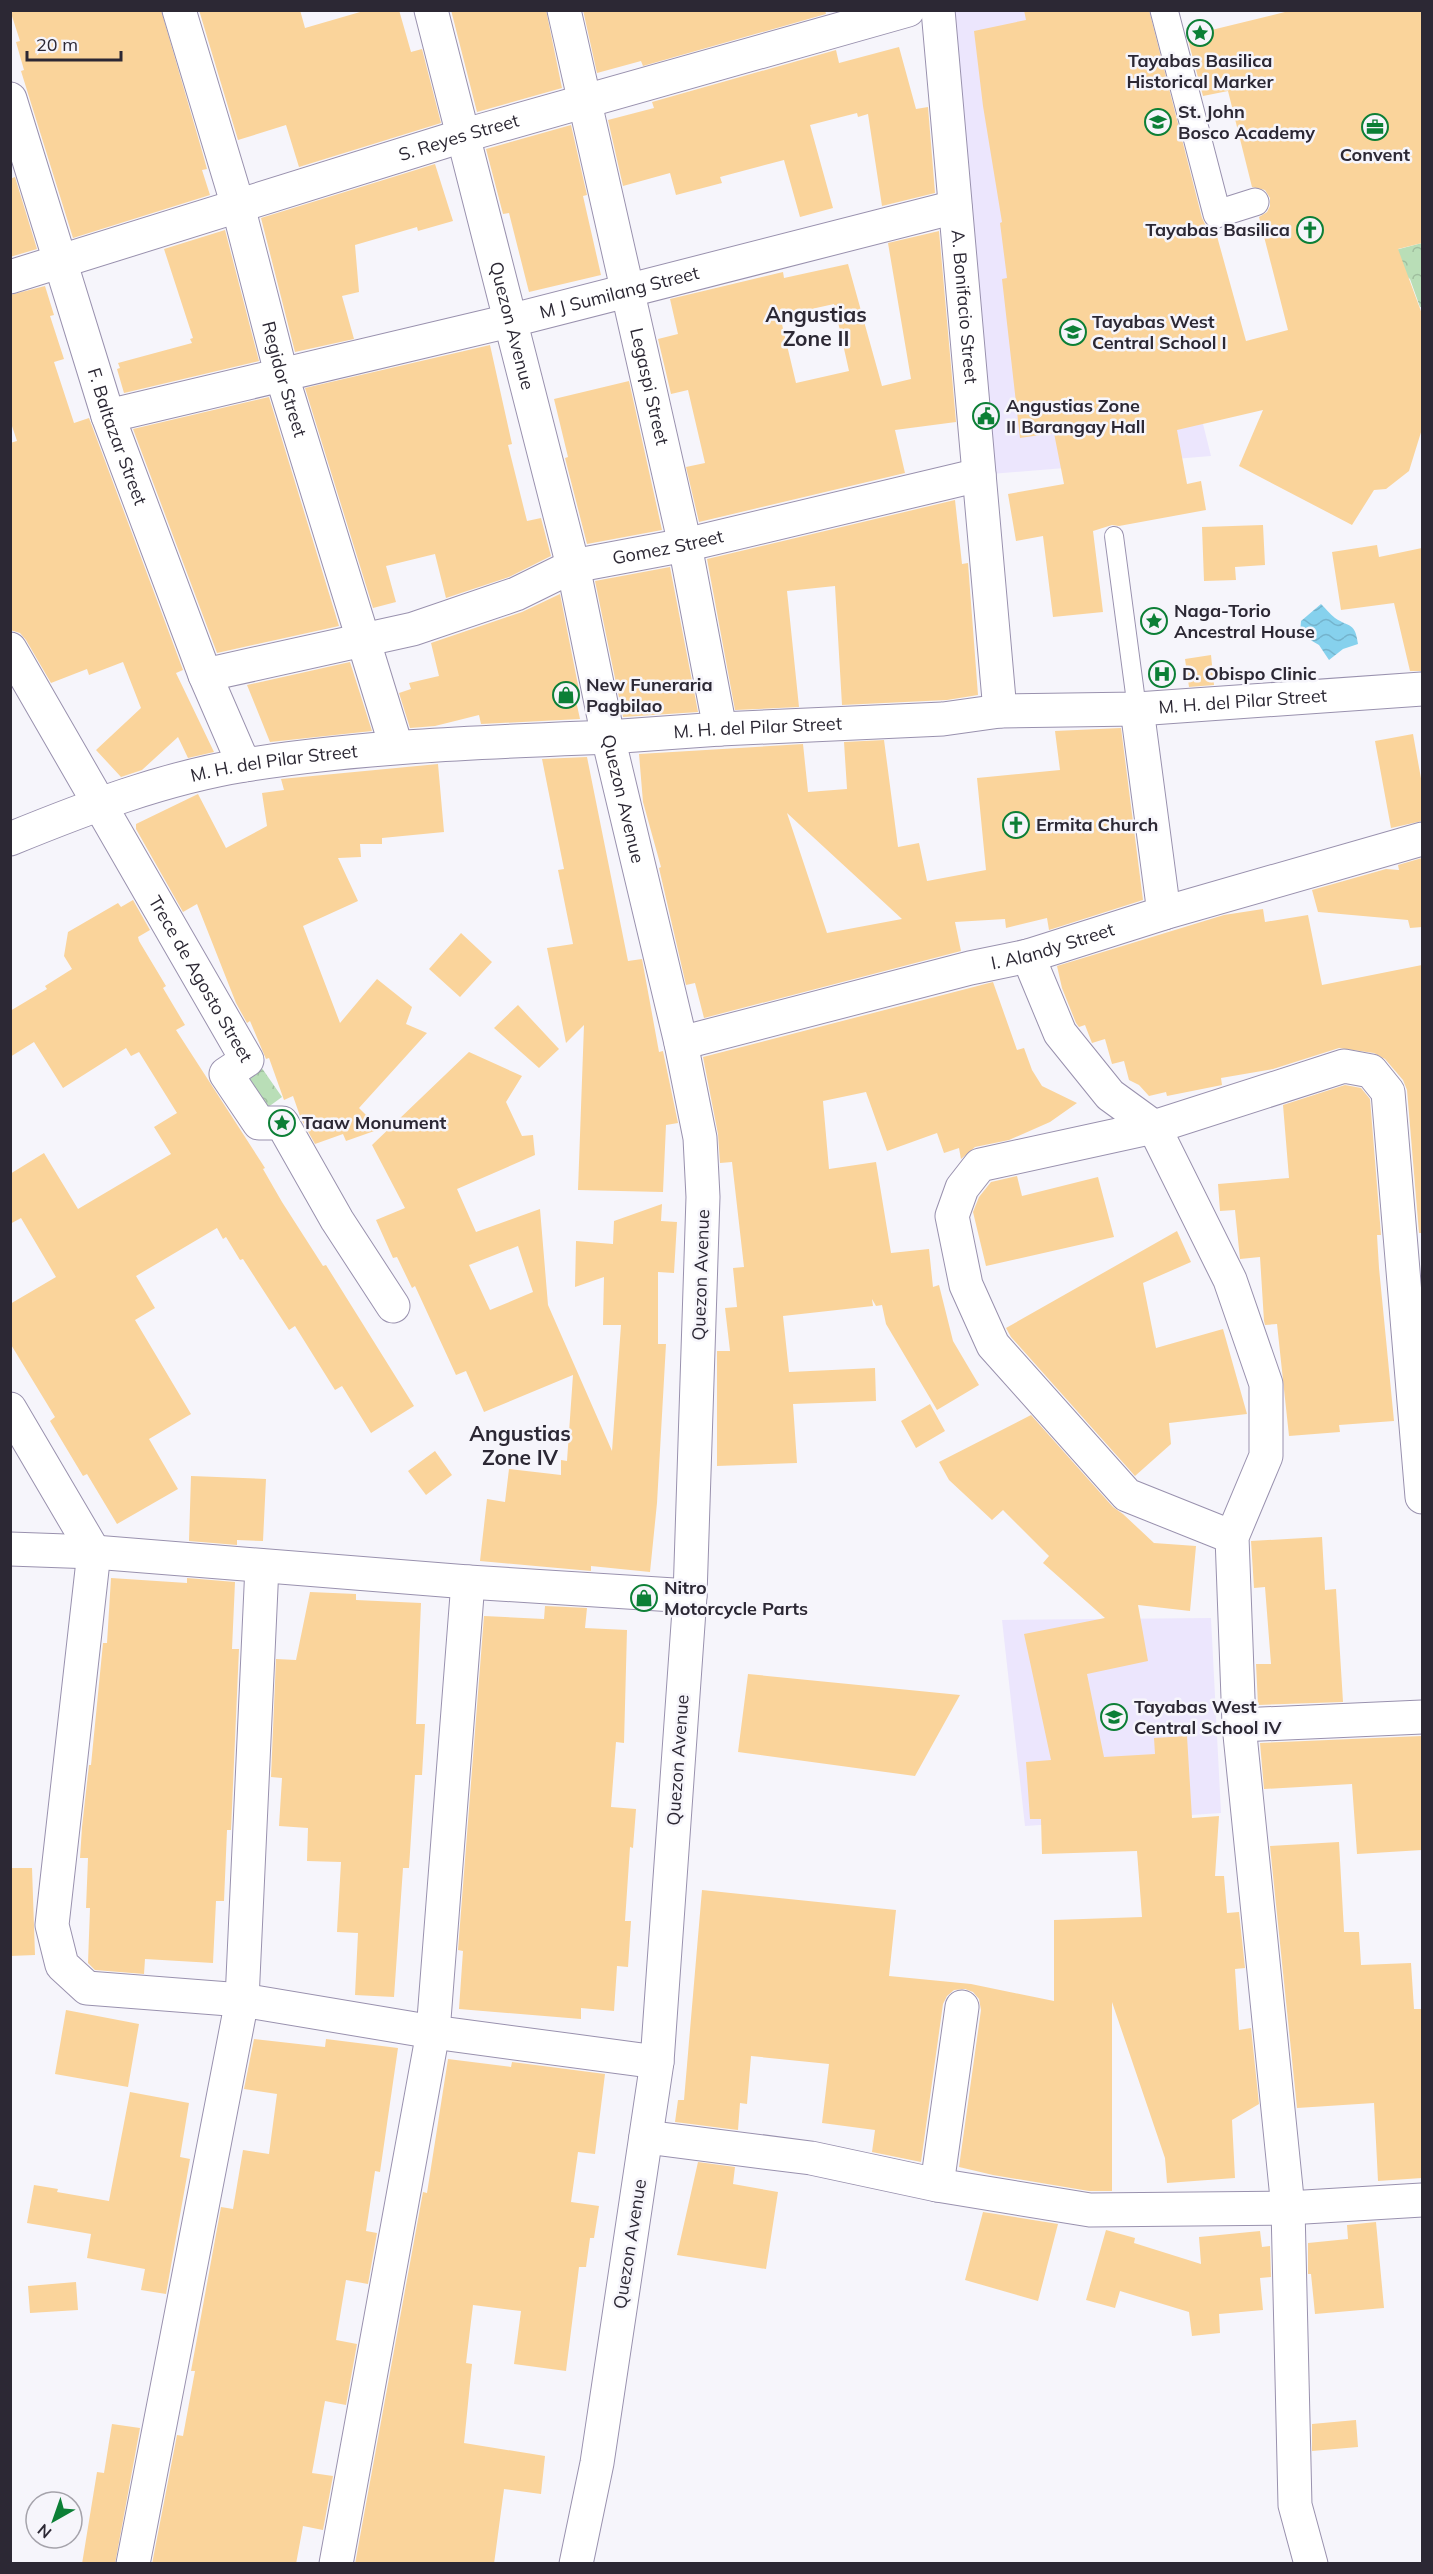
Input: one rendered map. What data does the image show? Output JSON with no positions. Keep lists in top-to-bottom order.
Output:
{
  "streets": {
    "street": [
      "S. Reyes Street",
      "M J Sumilang Street",
      "A. Bonifacio Street",
      "Quezon Avenue",
      "Regidor Street",
      "Legaspi Street",
      "F. Baltazar Street",
      "Gomez Street",
      "M. H. del Pilar Street",
      "I. Alandy Street",
      "Trece de Agosto Street"
    ]
  },
  "crossings": [
    ["S. Reyes Street", "Quezon Avenue"],
    ["S. Reyes Street", "Regidor Street"],
    ["S. Reyes Street", "Legaspi Street"],
    ["S. Reyes Street", "F. Baltazar Street"],
    ["M J Sumilang Street", "A. Bonifacio Street"],
    ["M J Sumilang Street", "Quezon Avenue"],
    ["M J Sumilang Street", "Regidor Street"],
    ["M J Sumilang Street", "Legaspi Street"],
    ["M J Sumilang Street", "F. Baltazar Street"],
    ["A. Bonifacio Street", "Gomez Street"],
    ["A. Bonifacio Street", "M. H. del Pilar Street"],
    ["Quezon Avenue", "Gomez Street"],
    ["Quezon Avenue", "M. H. del Pilar Street"],
    ["Quezon Avenue", "I. Alandy Street"],
    ["Regidor Street", "Gomez Street"],
    ["Regidor Street", "M. H. del Pilar Street"],
    ["Legaspi Street", "Gomez Street"],
    ["Legaspi Street", "M. H. del Pilar Street"],
    ["F. Baltazar Street", "Gomez Street"],
    ["F. Baltazar Street", "M. H. del Pilar Street"],
    ["M. H. del Pilar Street", "Trece de Agosto Street"]
  ],
  "districts": ["Angustias Zone II", "Angustias Zone IV"],
  "places": {
    "place": ["Tayabas Basilica Historical Marker", "Naga-Torio Ancestral House", "Taaw Monument"],
    "school or university": ["St. John Bosco Academy", "Tayabas West Central School I", "Tayabas West Central School IV"],
    "office": ["Convent"],
    "church": ["Tayabas Basilica", "Ermita Church"],
    "public building": ["Angustias Zone II Barangay Hall"],
    "hospital": ["D. Obispo Clinic"],
    "shop": ["New Funeraria Pagbilao", "Nitro Motorcycle Parts"]
  },
  "scale_bar": "20 m",
  "north": "bottom left"
}
